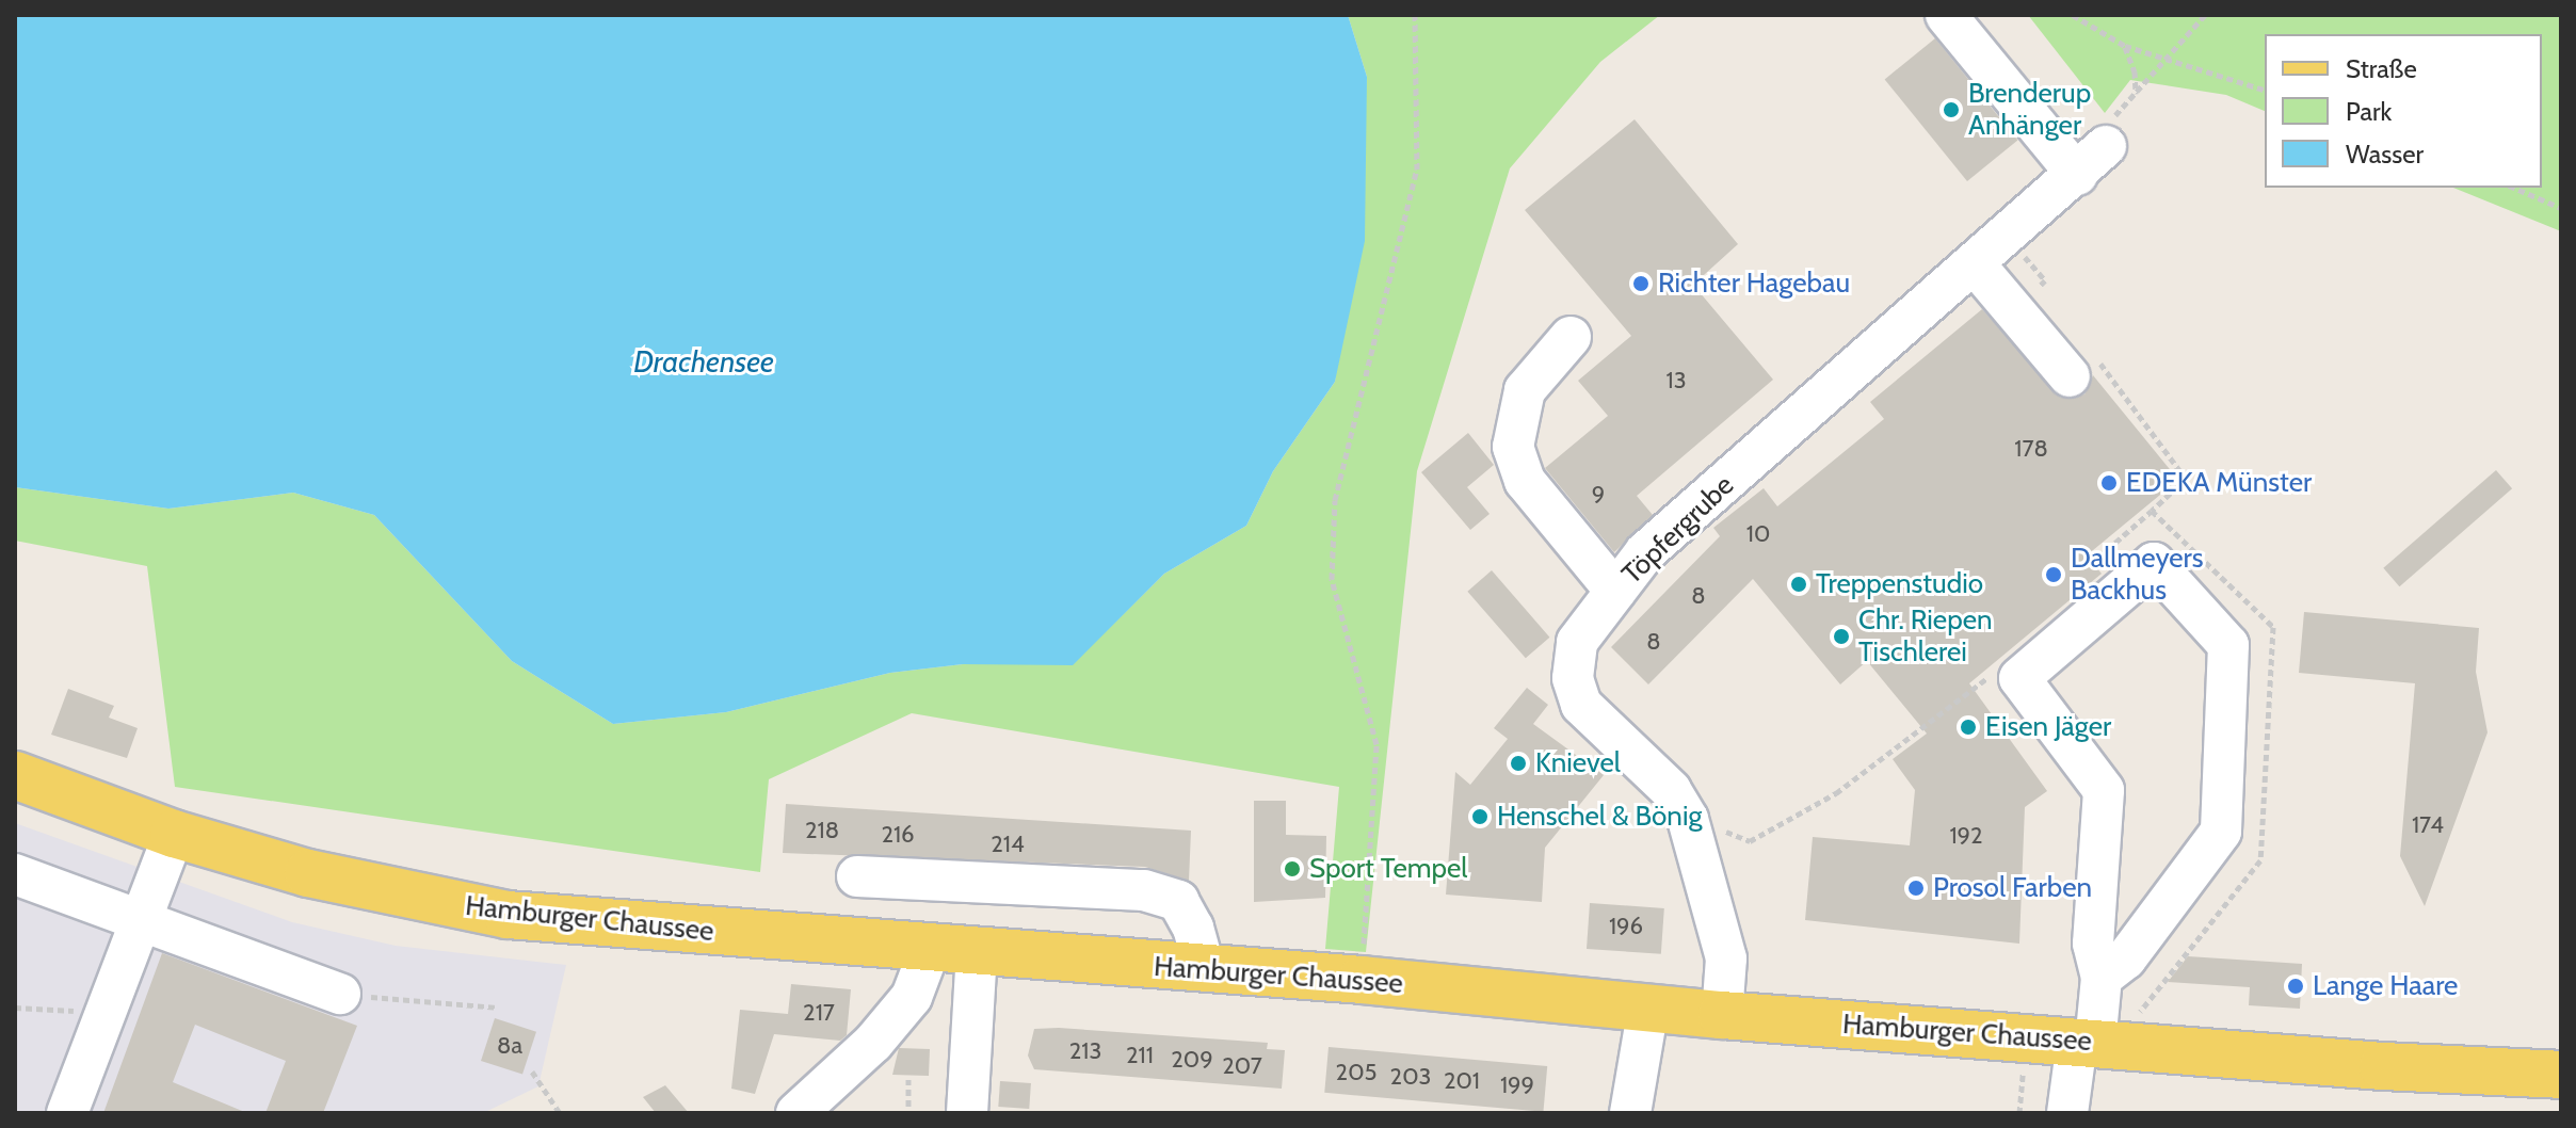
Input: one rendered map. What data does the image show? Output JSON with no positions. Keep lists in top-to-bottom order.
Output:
{
  "streets": {
    "main road": ["Hamburger Chaussee"],
    "street": ["Töpfergrube"]
  },
  "crossings": [
    ["Töpfergrube", "Hamburger Chaussee"]
  ],
  "water": ["Drachensee"],
  "places": [
    "Brenderup Anhänger",
    "Richter Hagebau",
    "EDEKA Münster",
    "Dallmeyers Backhus",
    "Treppenstudio",
    "Chr. Riepen Tischlerei",
    "Eisen Jäger",
    "Knievel",
    "Henschel & Bönig",
    "Sport Tempel",
    "Prosol Farben",
    "Lange Haare"
  ],
  "house_numbers": [
    "13",
    "178",
    "9",
    "10",
    "8",
    "8",
    "174",
    "218",
    "216",
    "192",
    "214",
    "196",
    "217",
    "8a",
    "213",
    "211",
    "209",
    "207",
    "205",
    "203",
    "201",
    "199"
  ],
  "legend": ["Straße", "Park", "Wasser"]
}
